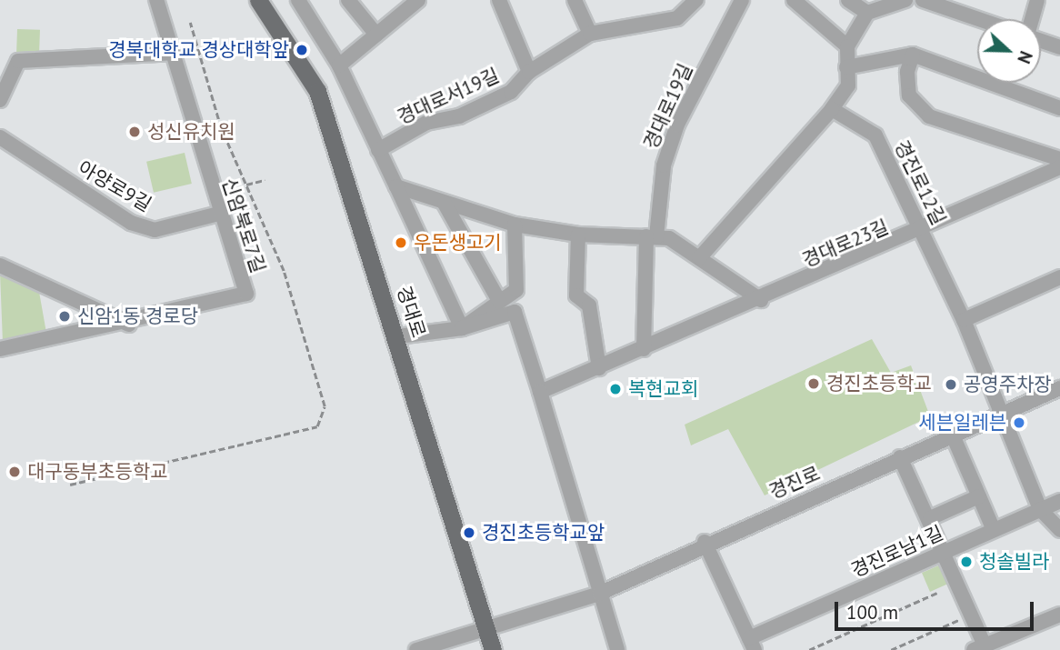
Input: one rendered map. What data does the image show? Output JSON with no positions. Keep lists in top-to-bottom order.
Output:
{
  "streets": {
    "main road": ["경대로"],
    "street": [
      "경대로서19길",
      "경대로19길",
      "경진로12길",
      "아양로9길",
      "신암북로7길",
      "경대로23길",
      "경진로",
      "경진로남1길"
    ]
  },
  "crossings": [
    ["경대로19길", "경대로23길"],
    ["경진로12길", "경대로23길"],
    ["경진로12길", "경진로"],
    ["경진로12길", "경진로남1길"],
    ["아양로9길", "신암북로7길"],
    ["경대로", "경진로"]
  ],
  "places": [
    "경북대학교 경상대학앞",
    "성신유치원",
    "우돈생고기",
    "신암1동 경로당",
    "경진초등학교",
    "공영주차장",
    "복현교회",
    "세븐일레븐",
    "대구동부초등학교",
    "경진초등학교앞",
    "청솔빌라"
  ],
  "scale_bar": "100 m",
  "north": "right"
}
